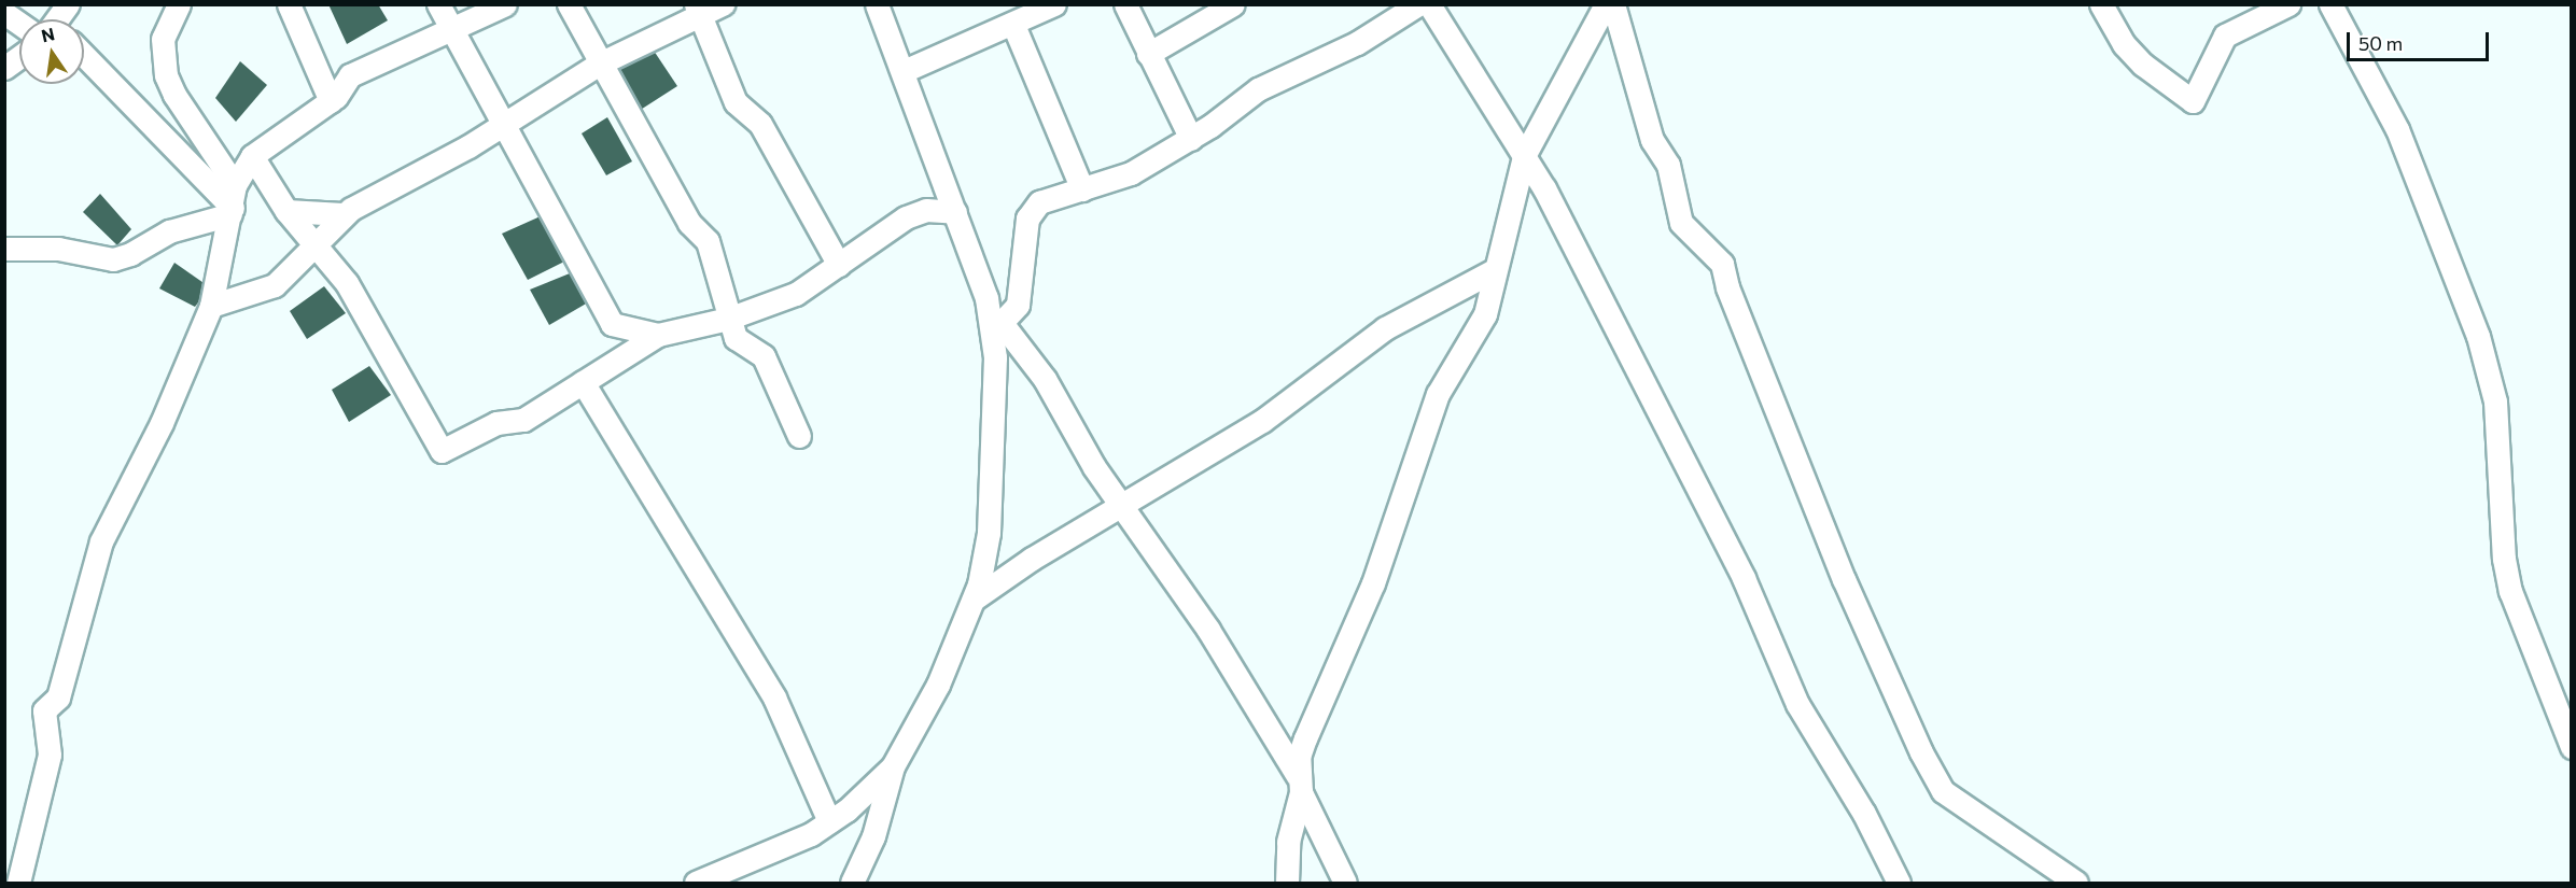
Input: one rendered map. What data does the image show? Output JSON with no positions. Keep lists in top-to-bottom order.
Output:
{
  "scale_bar": "50 m",
  "north": "top"
}
